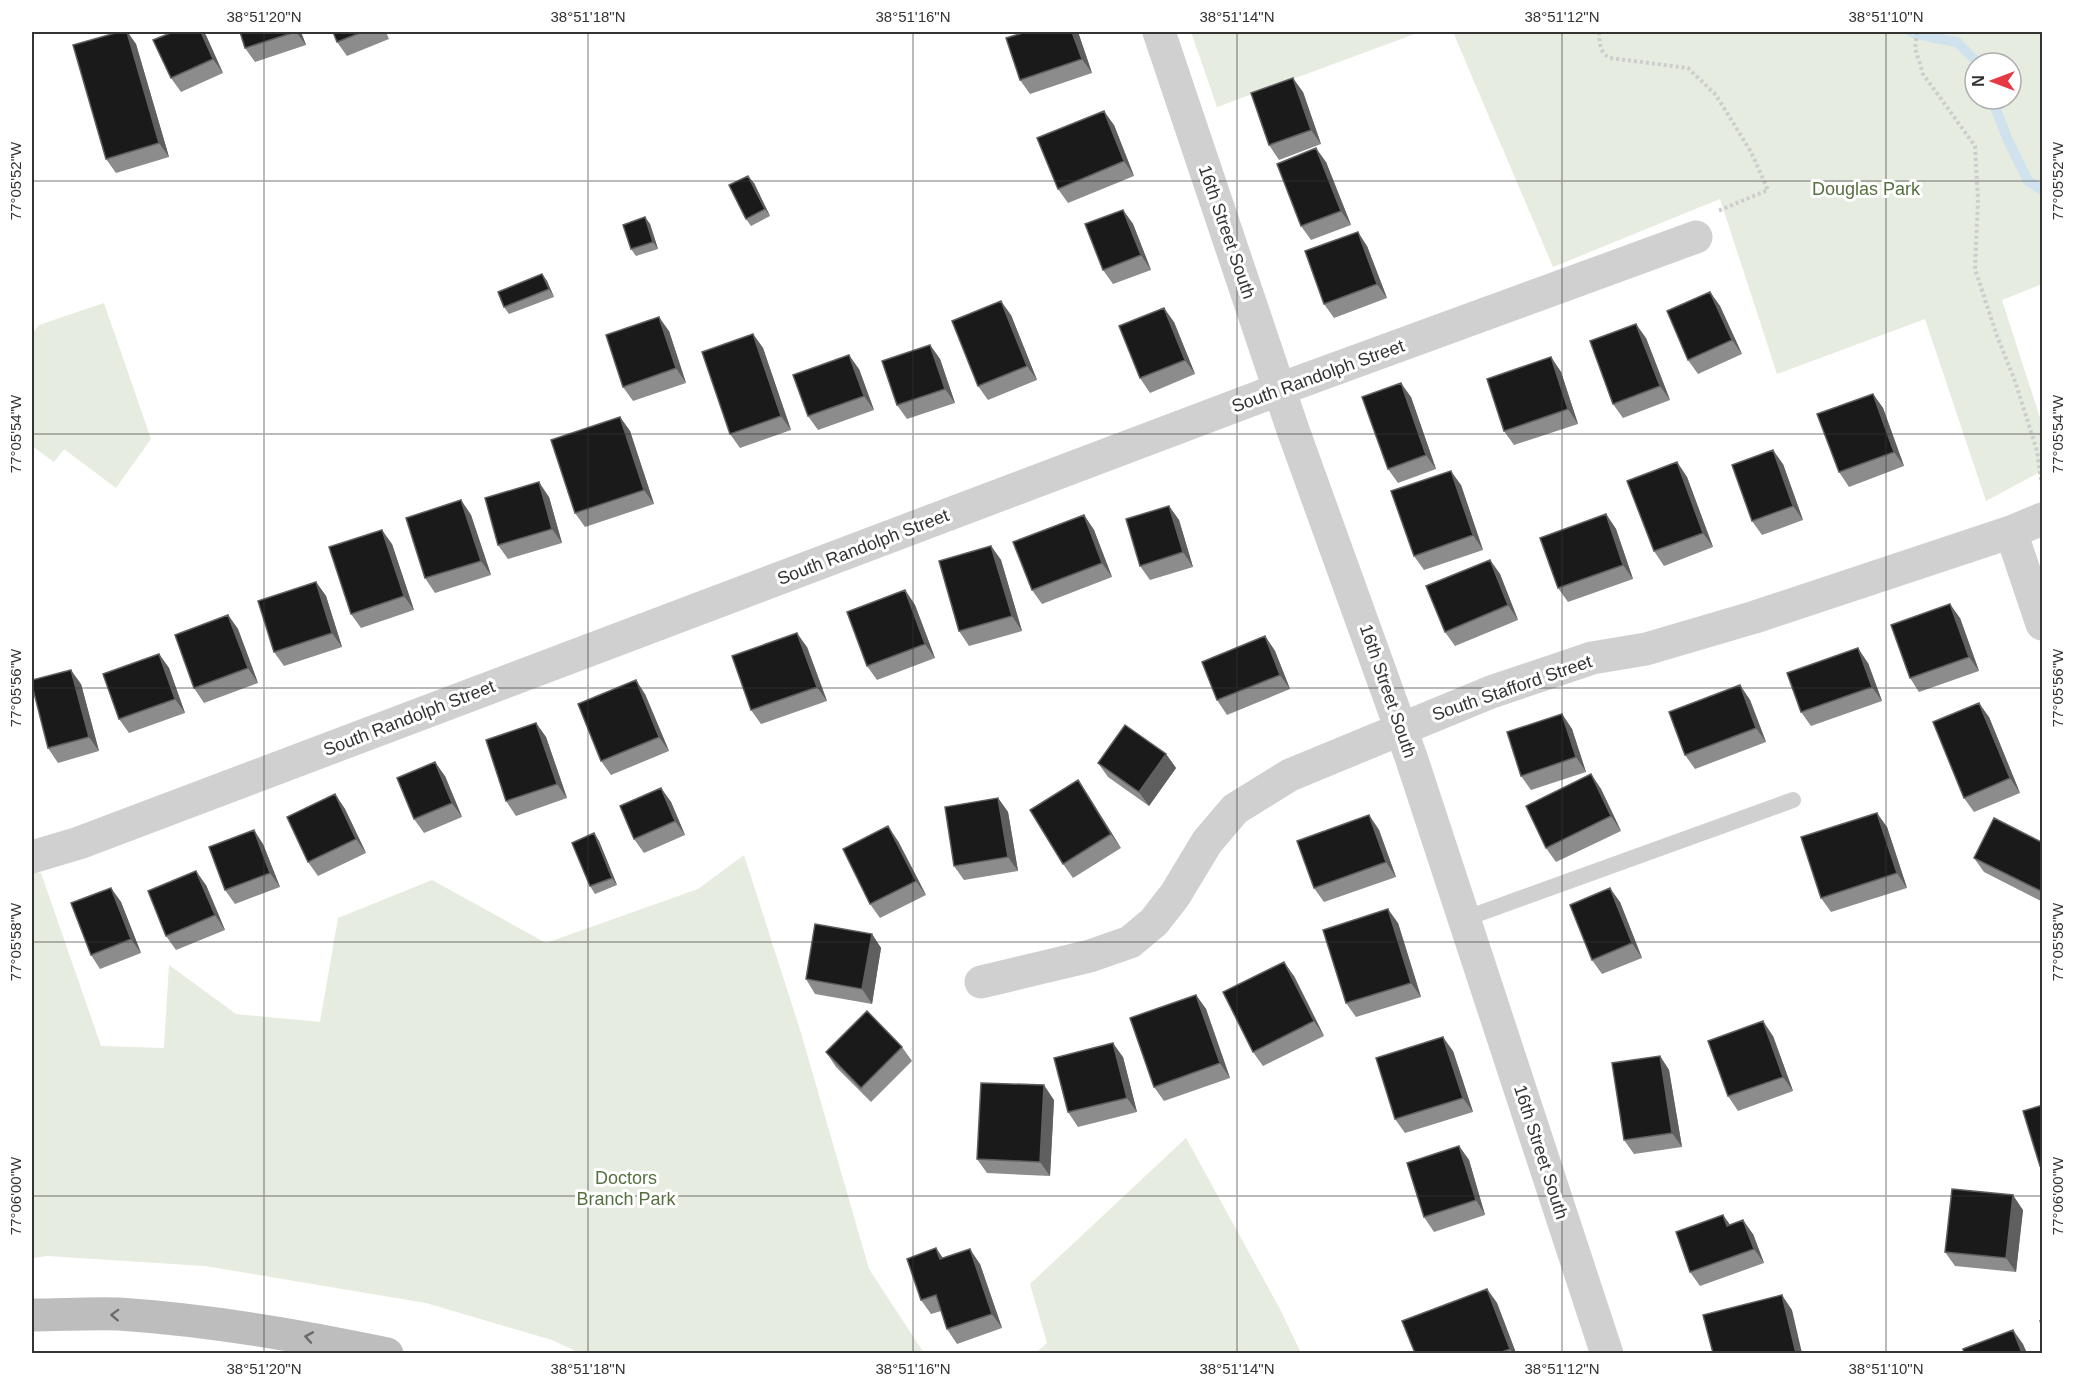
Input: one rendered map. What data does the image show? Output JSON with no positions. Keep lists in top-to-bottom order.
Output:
{
  "streets": {
    "street": ["16th Street South", "South Randolph Street", "South Stafford Street"]
  },
  "crossings": [
    ["16th Street South", "South Randolph Street"],
    ["16th Street South", "South Stafford Street"]
  ],
  "parks": ["Douglas Park", "Doctors Branch Park"],
  "north": "left",
  "coordinates": [
    "38°51'20\"N",
    "38°51'18\"N",
    "38°51'16\"N",
    "38°51'14\"N",
    "38°51'12\"N",
    "38°51'10\"N",
    "77°05'52\"W",
    "77°05'54\"W",
    "77°05'56\"W",
    "77°05'58\"W",
    "77°06'00\"W"
  ]
}
